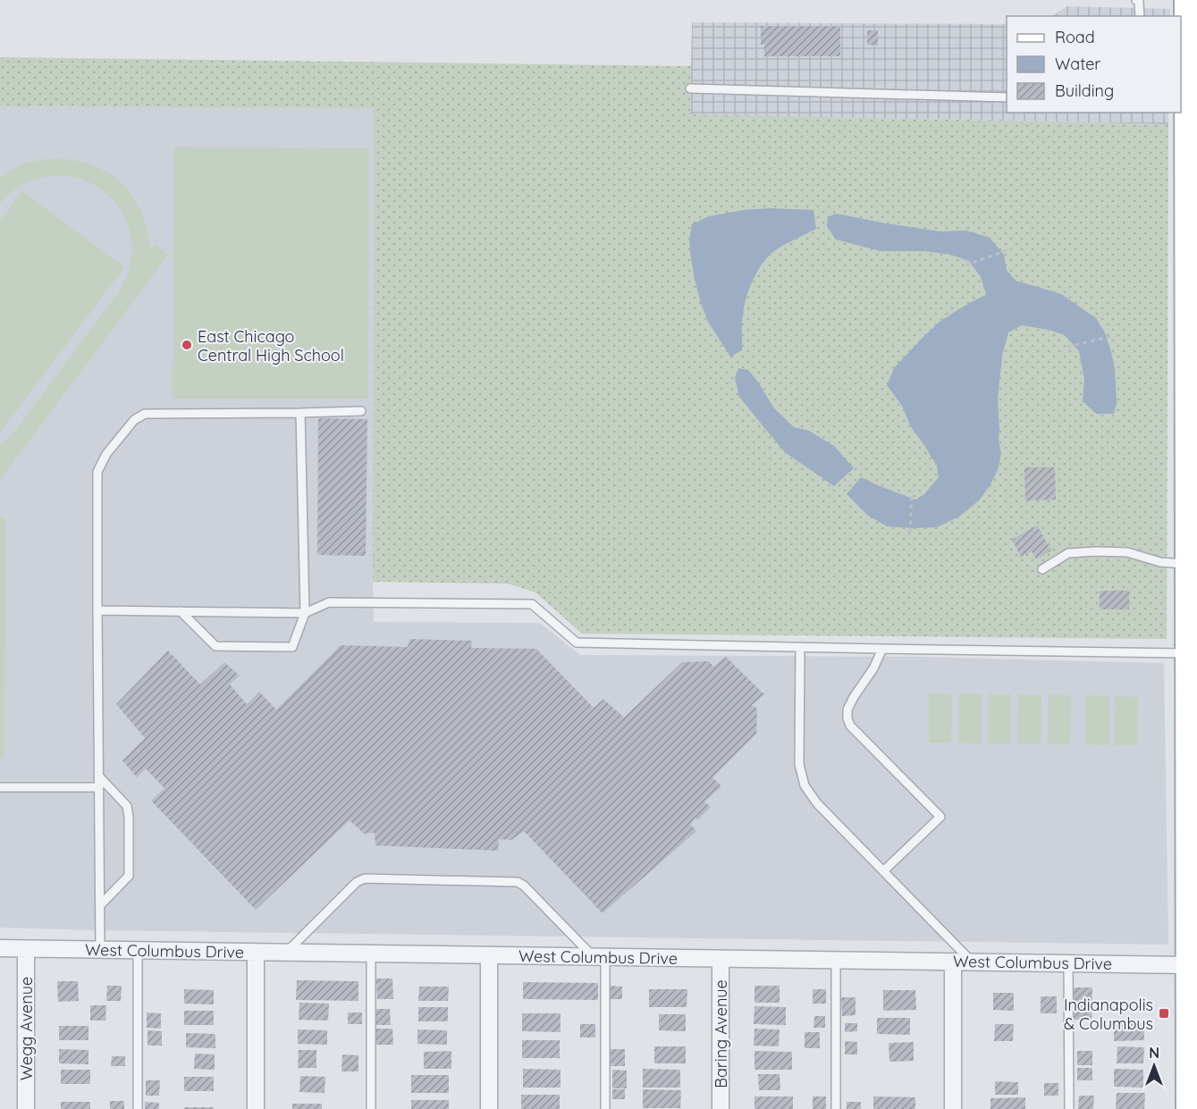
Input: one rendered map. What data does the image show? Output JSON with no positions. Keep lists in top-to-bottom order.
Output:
{
  "streets": {
    "street": ["West Columbus Drive", "Wegg Avenue", "Baring Avenue"]
  },
  "crossings": [
    ["West Columbus Drive", "Wegg Avenue"],
    ["West Columbus Drive", "Baring Avenue"]
  ],
  "places": {
    "other": ["East Chicago Central High School"],
    "transit": ["Indianapolis & Columbus"]
  },
  "legend": ["Road", "Water", "Building"],
  "north": "top"
}
